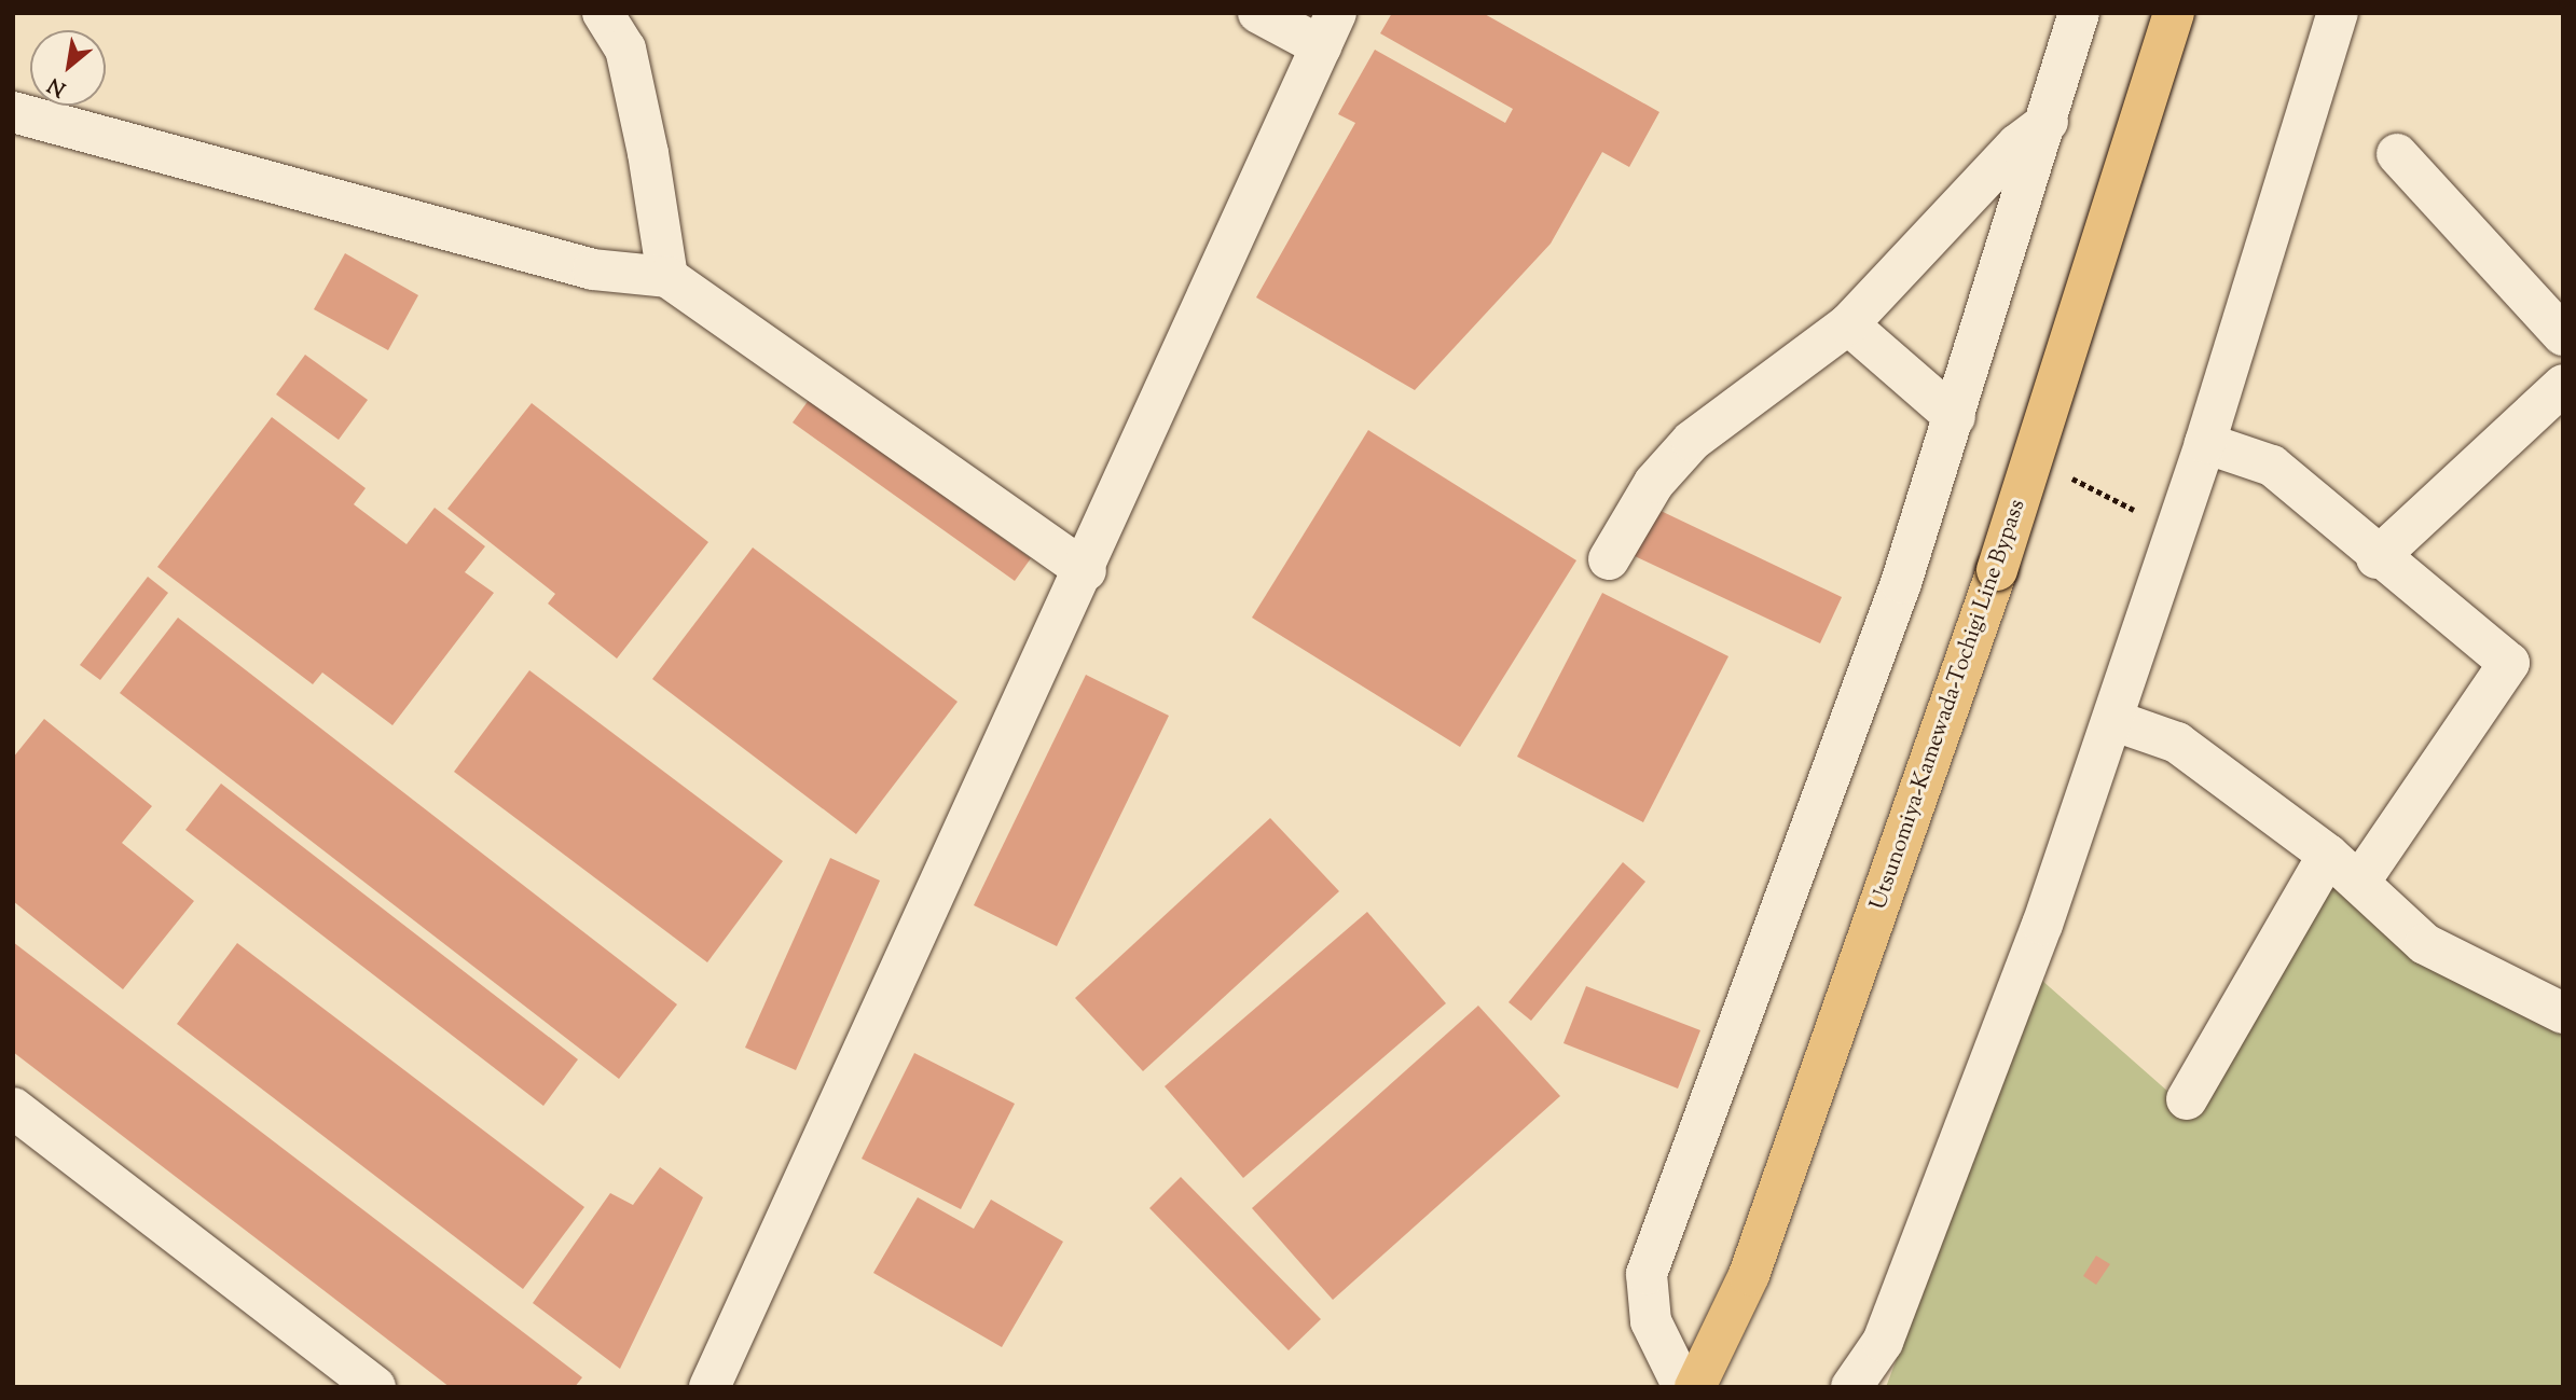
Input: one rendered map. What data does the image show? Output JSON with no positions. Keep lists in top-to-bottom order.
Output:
{
  "streets": {
    "main road": ["Utsunomiya-Kamewada-Tochigi Line Bypass"]
  },
  "north": "bottom left"
}
